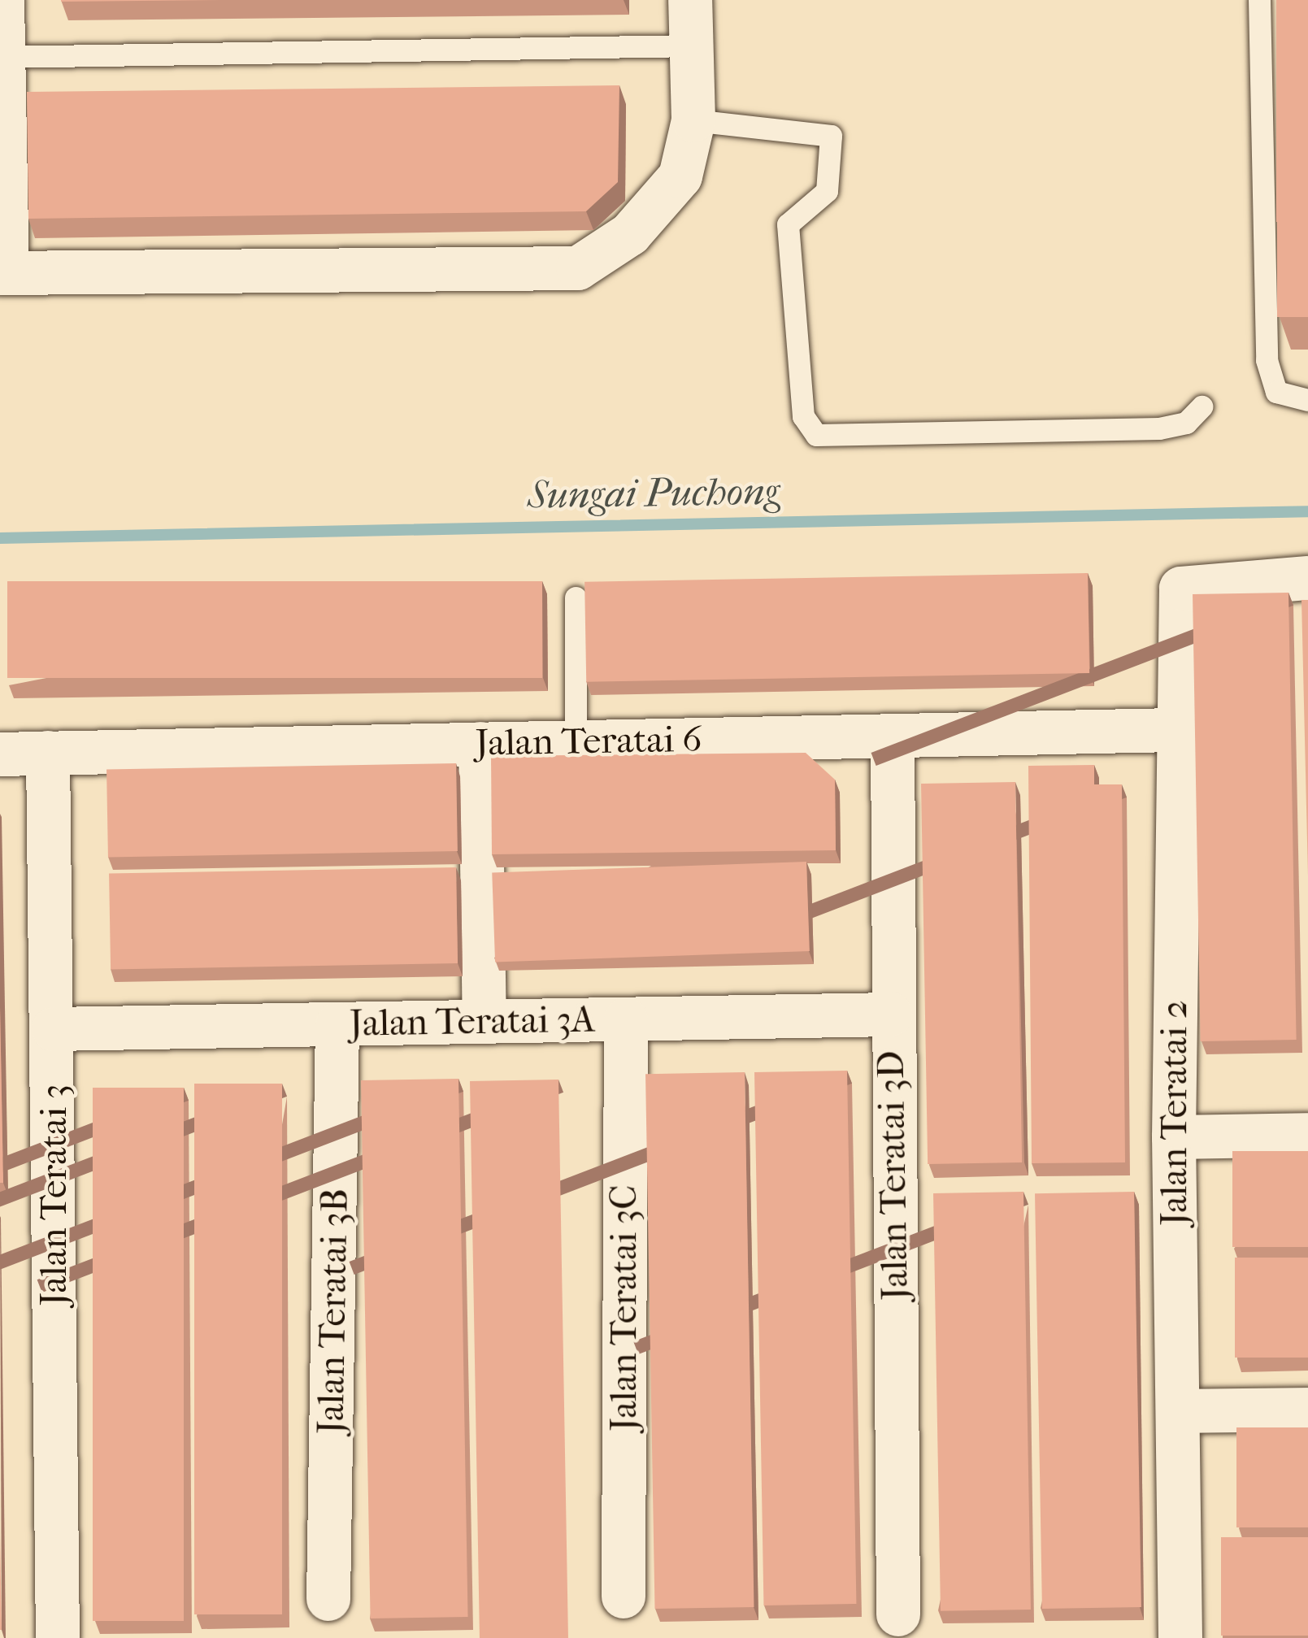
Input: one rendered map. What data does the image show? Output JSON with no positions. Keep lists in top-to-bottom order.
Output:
{
  "streets": {
    "street": [
      "Jalan Teratai 6",
      "Jalan Teratai 3A",
      "Jalan Teratai 2",
      "Jalan Teratai 3D",
      "Jalan Teratai 3",
      "Jalan Teratai 3C",
      "Jalan Teratai 3B"
    ]
  },
  "crossings": [
    ["Jalan Teratai 6", "Jalan Teratai 2"],
    ["Jalan Teratai 6", "Jalan Teratai 3D"],
    ["Jalan Teratai 6", "Jalan Teratai 3"],
    ["Jalan Teratai 3A", "Jalan Teratai 3D"],
    ["Jalan Teratai 3A", "Jalan Teratai 3"],
    ["Jalan Teratai 3A", "Jalan Teratai 3C"],
    ["Jalan Teratai 3A", "Jalan Teratai 3B"]
  ],
  "water": ["Sungai Puchong"]
}
